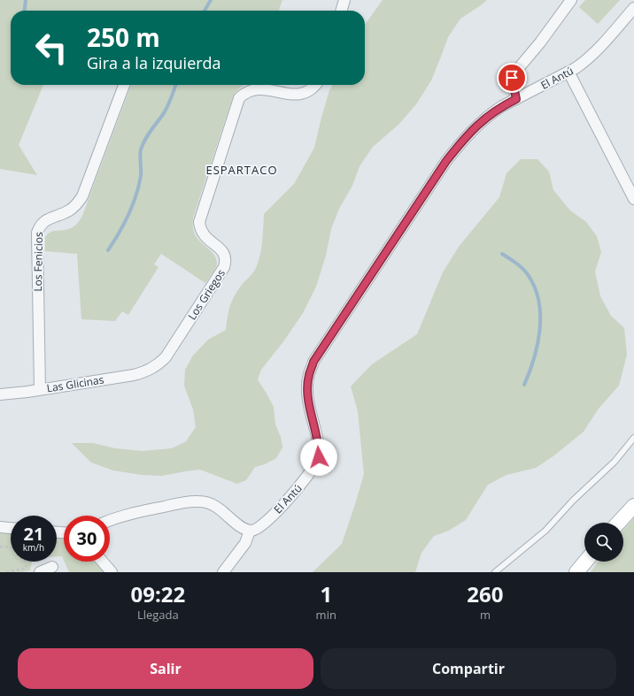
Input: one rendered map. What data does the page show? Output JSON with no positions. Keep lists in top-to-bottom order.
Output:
{
  "streets": {
    "street": [
      "El Antú",
      "Los Fenicios",
      "Los Griegos",
      "Las Glicinas"
    ]
  },
  "crossings": [
    ["Los Fenicios", "Las Glicinas"],
    ["Los Griegos", "Las Glicinas"]
  ],
  "districts": ["ESPARTACO"],
  "page": {
    "turn": ["250 m", "Gira a la izquierda"],
    "speed": "21 km/h",
    "limit": "30",
    "eta": [
      "09:22",
      "Llegada",
      "1",
      "min",
      "260",
      "m"
    ],
    "buttons": ["Salir", "Compartir"]
  }
}
